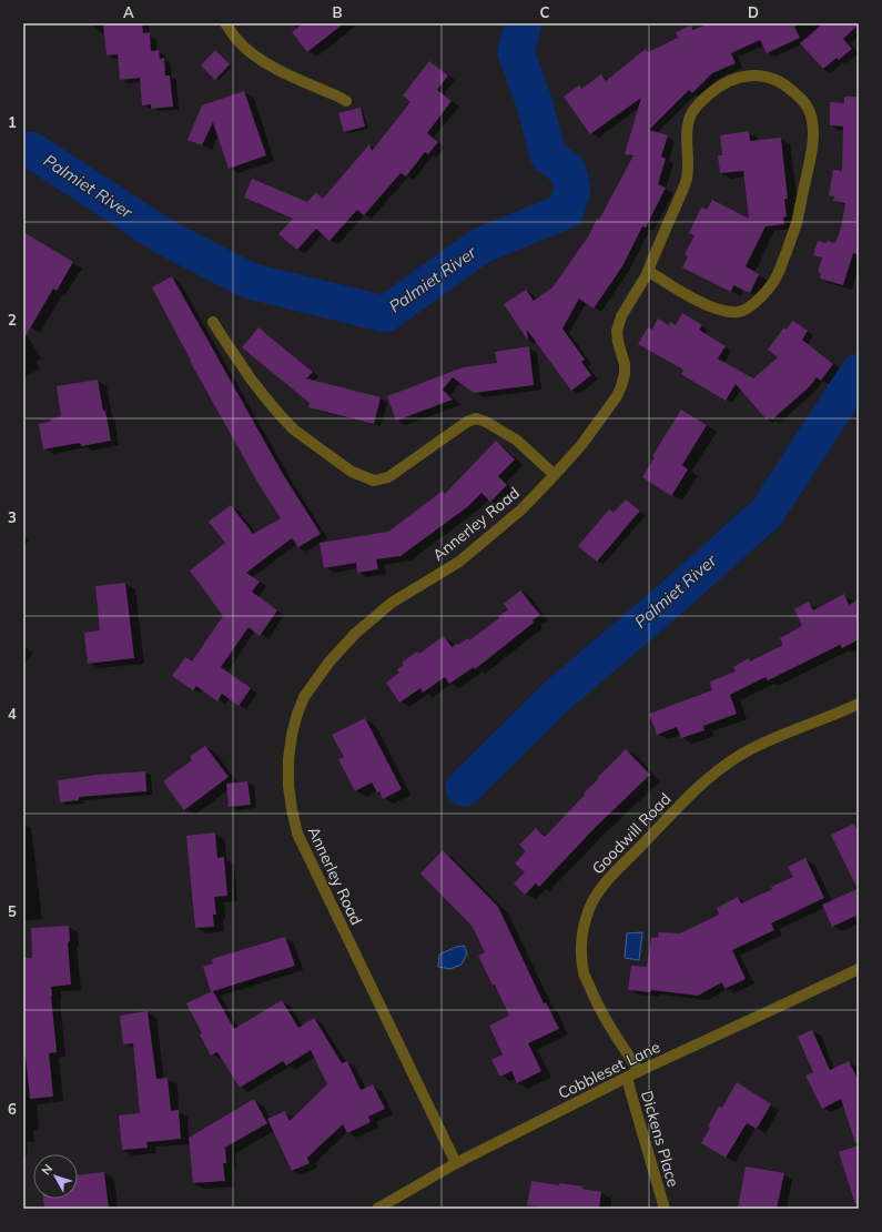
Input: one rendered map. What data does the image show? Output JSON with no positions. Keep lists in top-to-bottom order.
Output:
{
  "streets": {
    "street": [
      "Annerley Road",
      "Goodwill Road",
      "Cobbleset Lane",
      "Dickens Place"
    ]
  },
  "crossings": [
    ["Annerley Road", "Cobbleset Lane"],
    ["Goodwill Road", "Cobbleset Lane"],
    ["Cobbleset Lane", "Dickens Place"]
  ],
  "water": ["Palmiet River"],
  "north": "top left",
  "grid": {
    "columns": [
      "A",
      "B",
      "C",
      "D"
    ],
    "rows": [
      "1",
      "2",
      "3",
      "4",
      "5",
      "6"
    ]
  }
}
